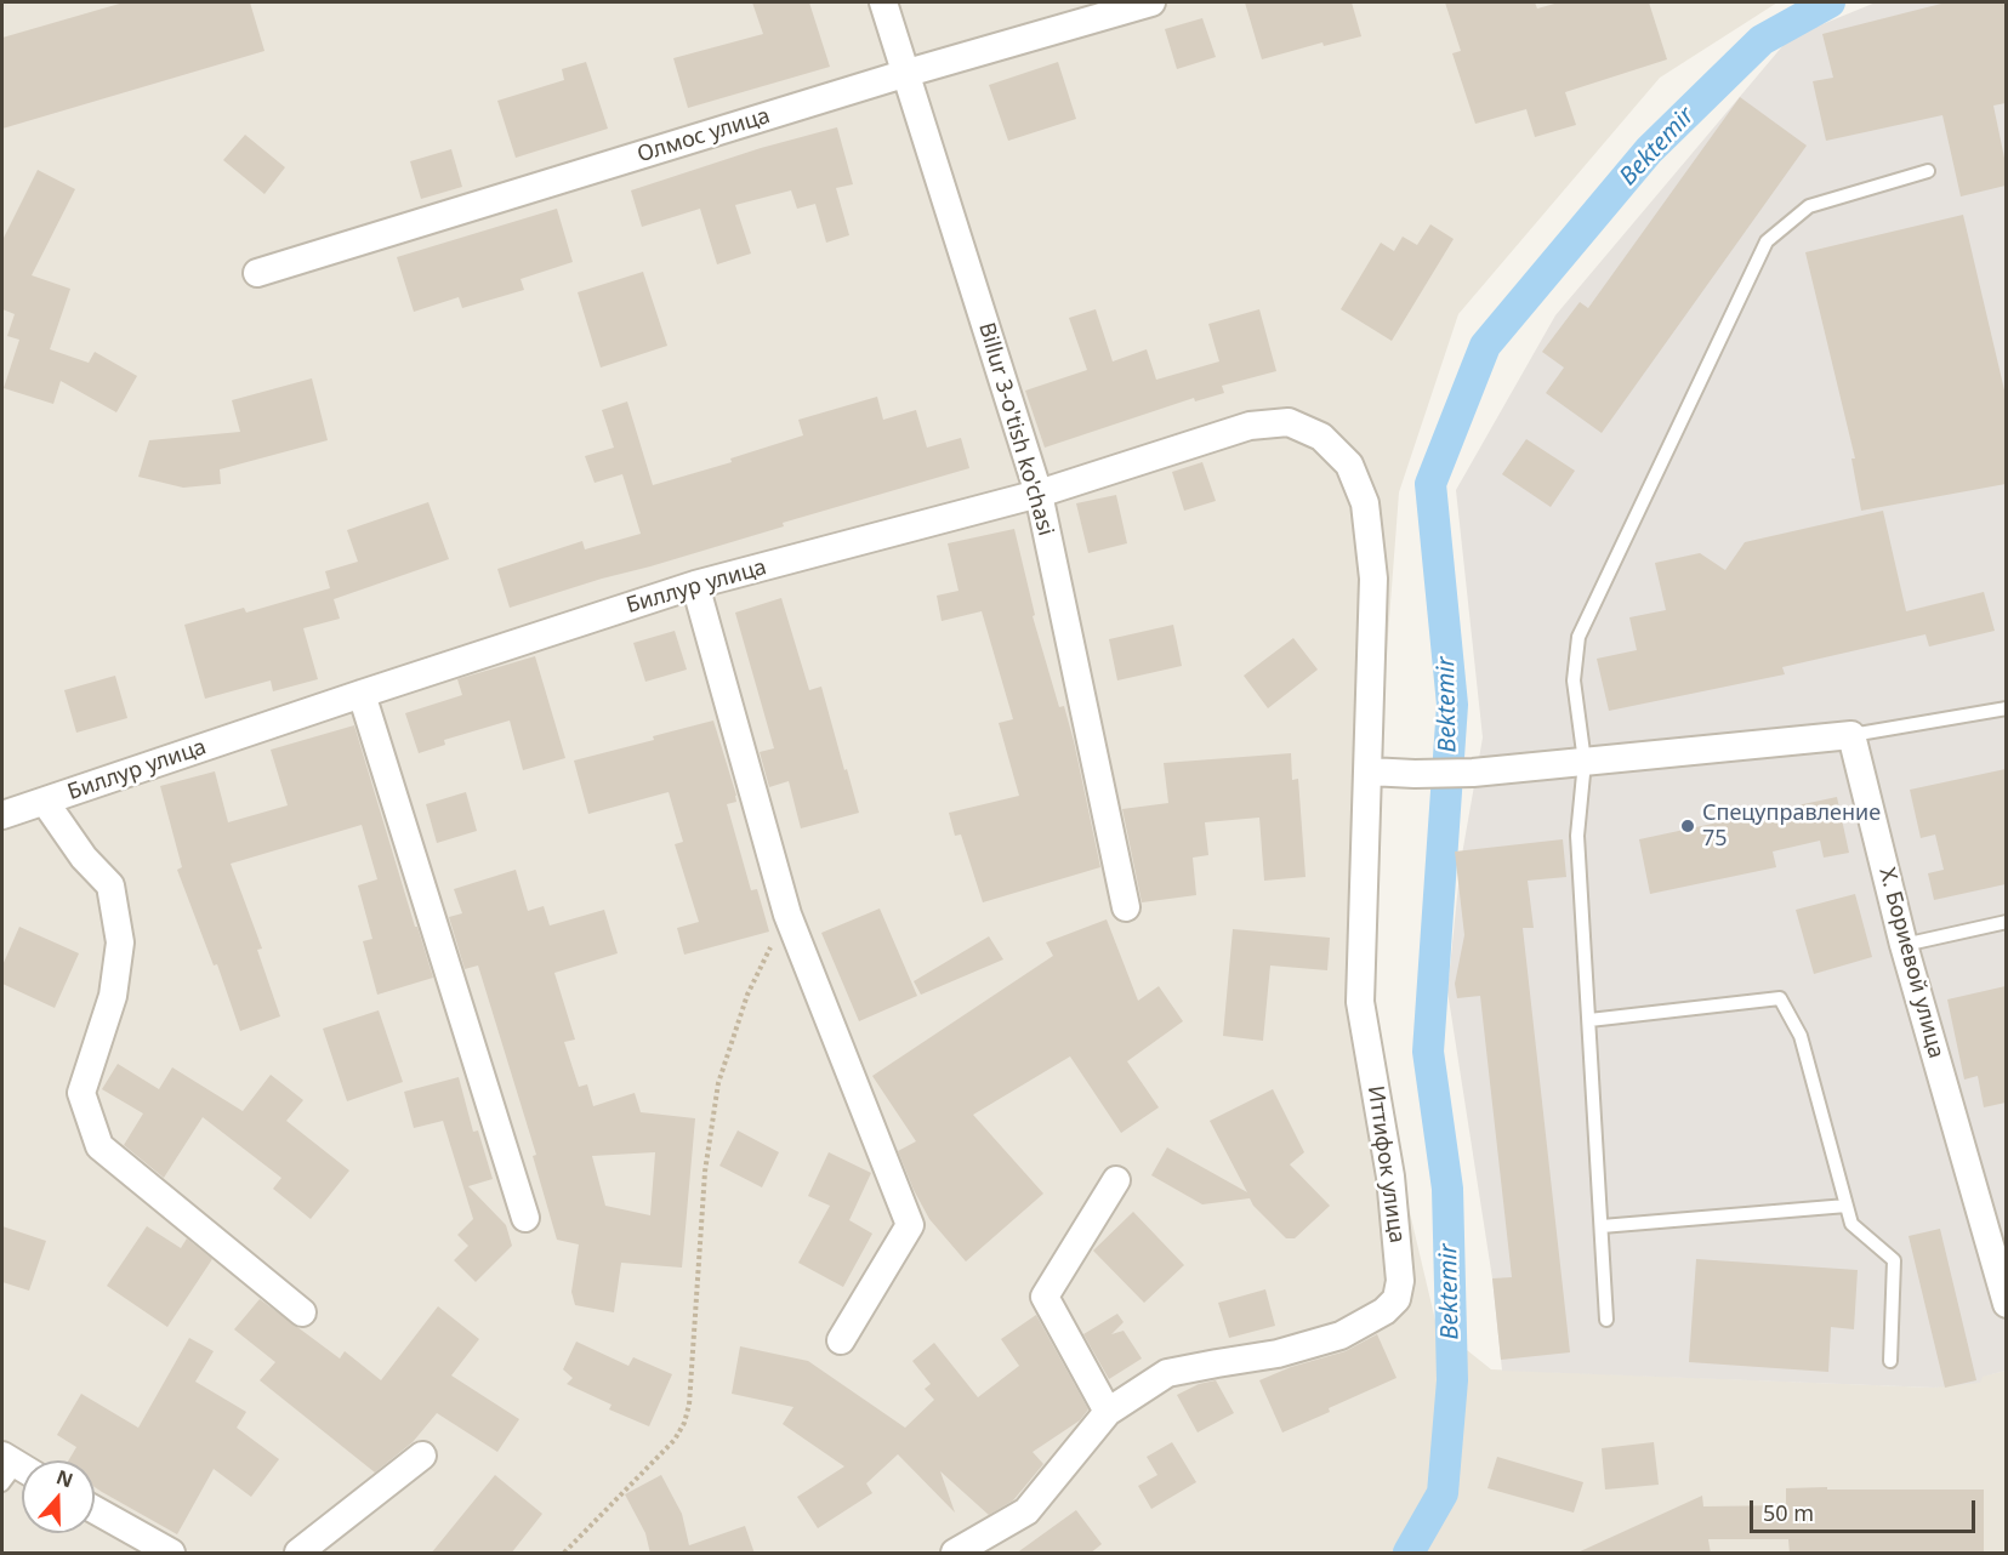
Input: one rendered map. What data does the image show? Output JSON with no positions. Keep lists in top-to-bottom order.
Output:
{
  "streets": {
    "street": [
      "Олмос улица",
      "Billur 3-o'tish ko'chasi",
      "Биллур улица",
      "Х. Бориевой улица",
      "Иттифок улица"
    ]
  },
  "crossings": [
    ["Олмос улица", "Billur 3-o'tish ko'chasi"],
    ["Billur 3-o'tish ko'chasi", "Биллур улица"],
    ["Биллур улица", "Иттифок улица"]
  ],
  "water": ["Bektemir"],
  "places": ["Спецуправление 75"],
  "scale_bar": "50 m",
  "north": "top"
}
